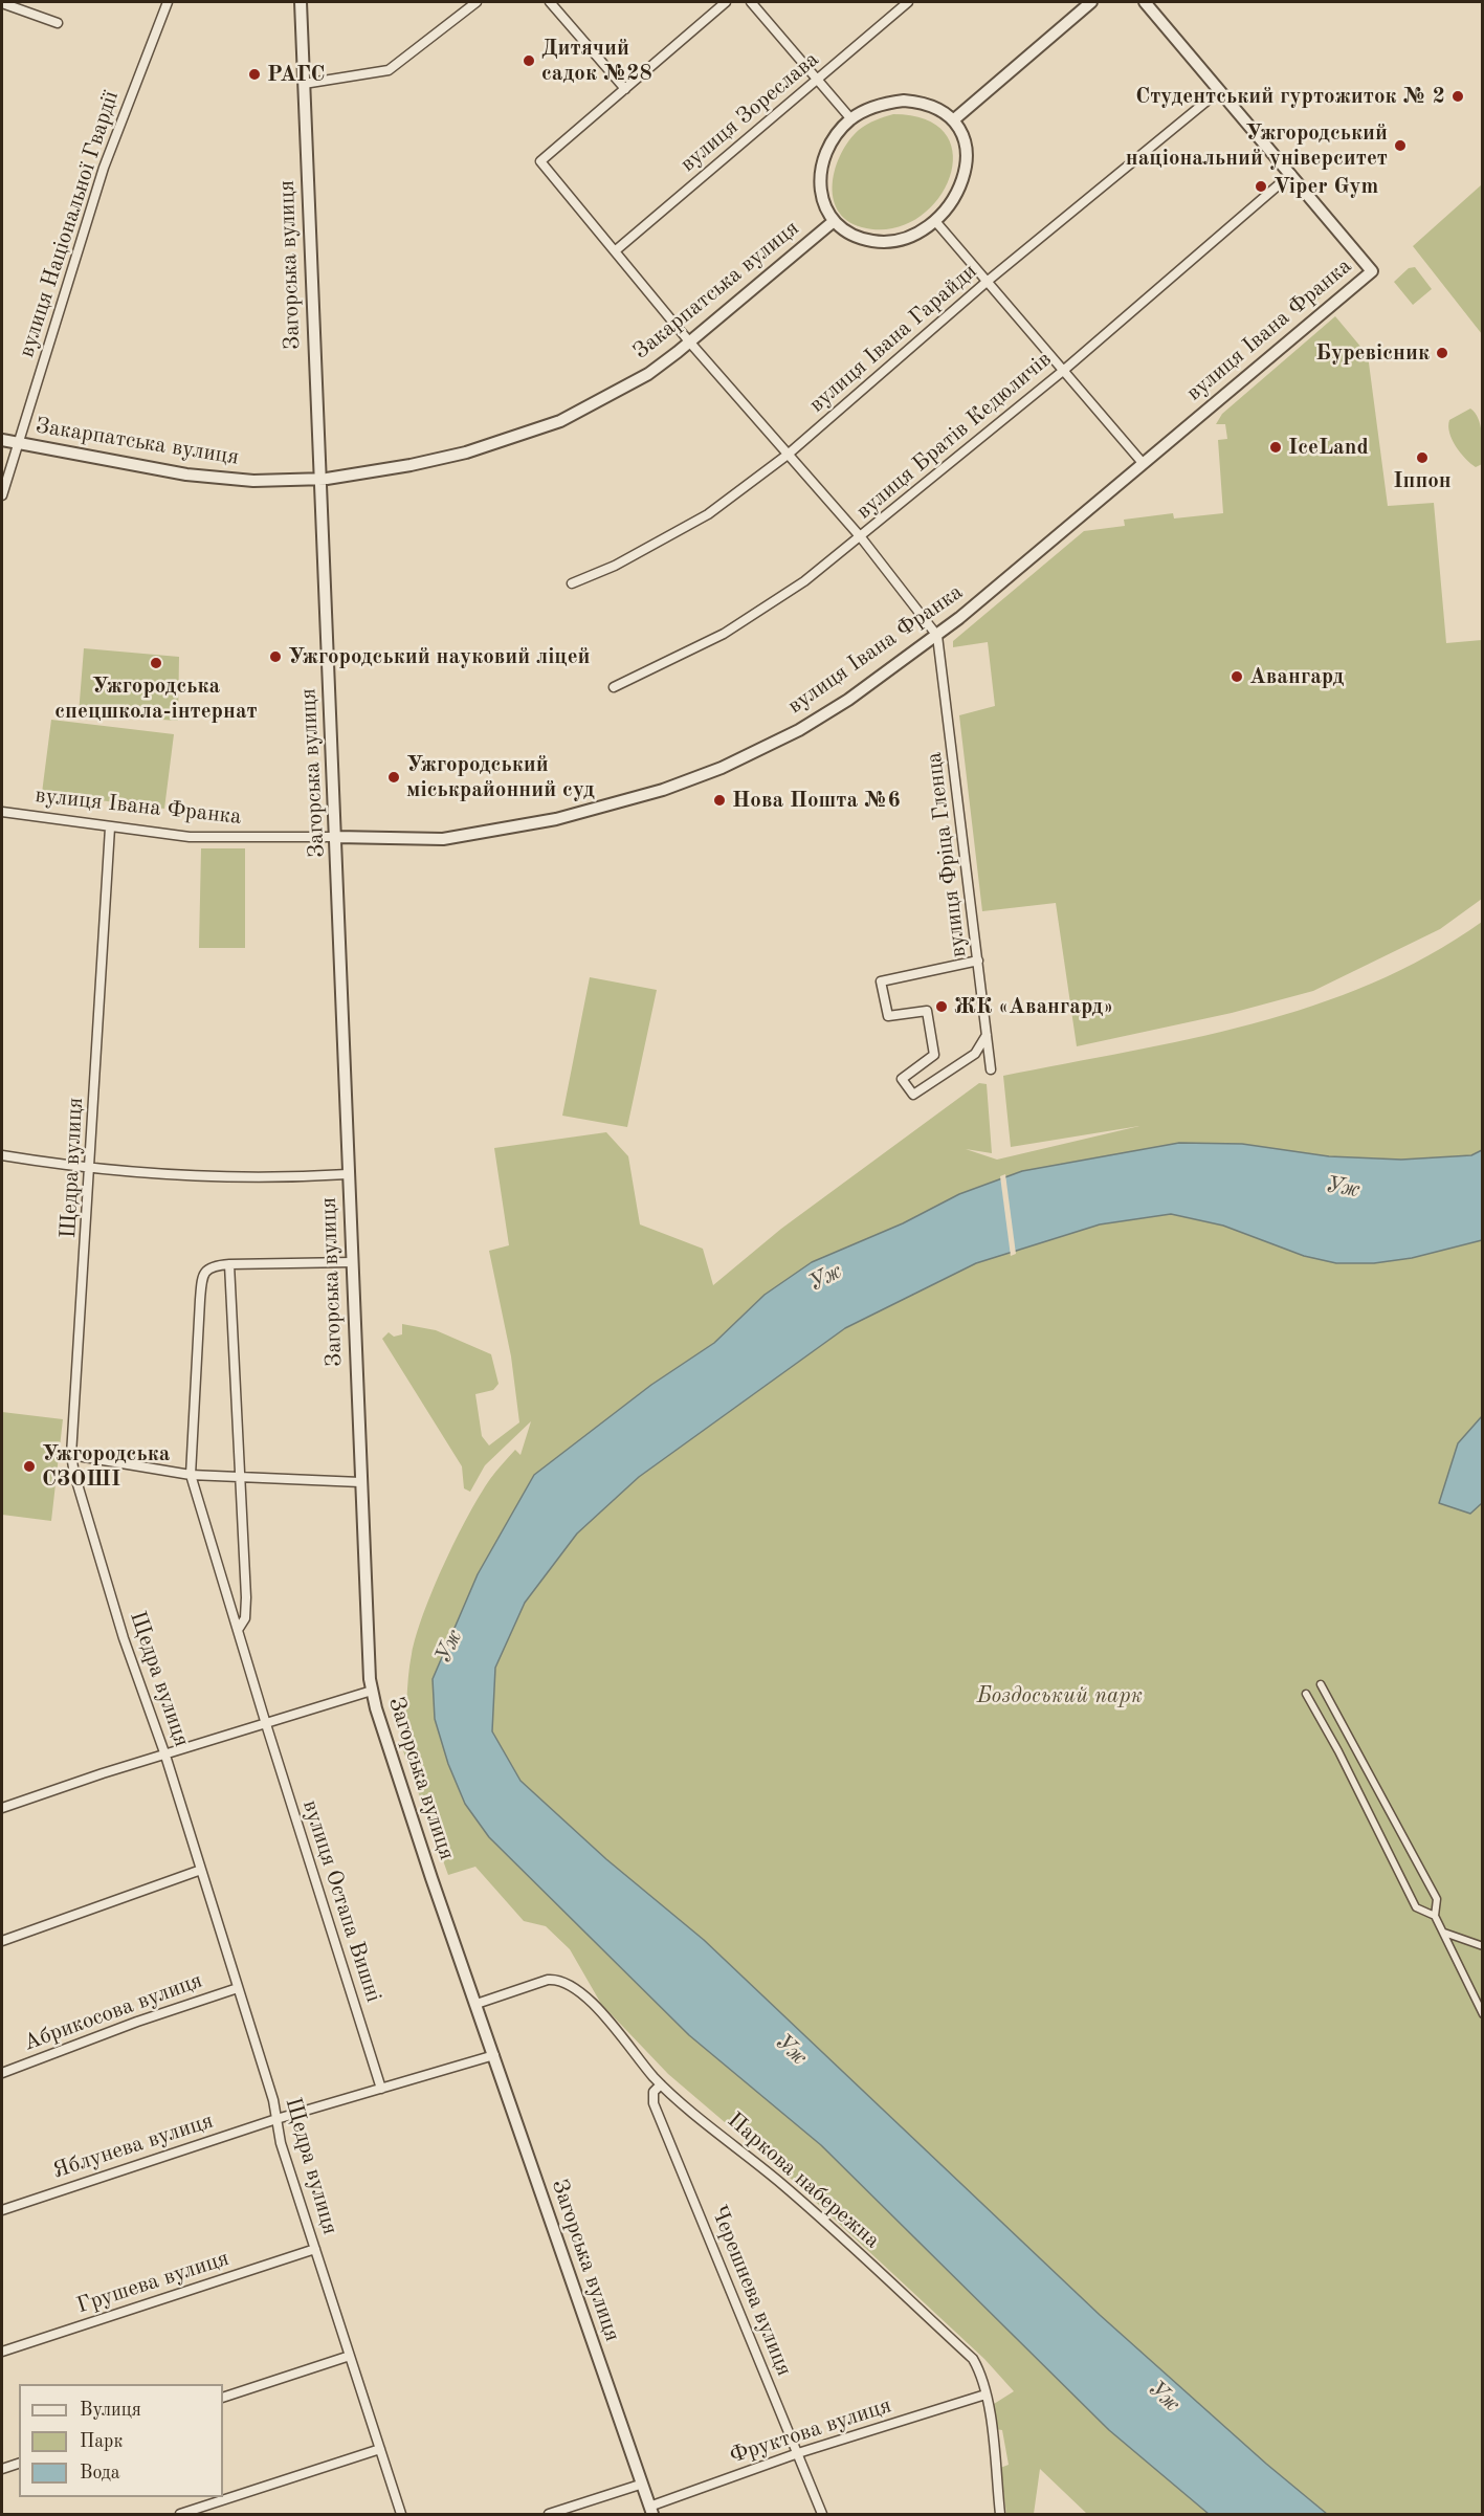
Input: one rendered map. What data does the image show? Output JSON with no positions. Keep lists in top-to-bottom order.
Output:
{
  "streets": {
    "street": [
      "вулиця Зореслава",
      "вулиця Національної Гвардії",
      "Загорська вулиця",
      "Закарпатська вулиця",
      "вулиця Івана Франка",
      "вулиця Івана Гарайди",
      "вулиця Братів Кедюличів",
      "вулиця Фріца Гленца",
      "Щедра вулиця",
      "вулиця Остапа Вишні",
      "Абрикосова вулиця",
      "Яблунева вулиця",
      "Паркова набережна",
      "Грушева вулиця",
      "Черешнева вулиця",
      "Фруктова вулиця"
    ]
  },
  "crossings": [
    ["вулиця Національної Гвардії", "Закарпатська вулиця"],
    ["Загорська вулиця", "Закарпатська вулиця"],
    ["Загорська вулиця", "вулиця Івана Франка"],
    ["Загорська вулиця", "Яблунева вулиця"],
    ["Загорська вулиця", "Паркова набережна"],
    ["Загорська вулиця", "Фруктова вулиця"],
    ["вулиця Івана Франка", "вулиця Братів Кедюличів"],
    ["вулиця Івана Франка", "вулиця Фріца Гленца"],
    ["вулиця Івана Франка", "Щедра вулиця"],
    ["Щедра вулиця", "Абрикосова вулиця"],
    ["Щедра вулиця", "Яблунева вулиця"],
    ["Щедра вулиця", "Грушева вулиця"],
    ["вулиця Остапа Вишні", "Яблунева вулиця"],
    ["Паркова набережна", "Черешнева вулиця"],
    ["Паркова набережна", "Фруктова вулиця"],
    ["Черешнева вулиця", "Фруктова вулиця"]
  ],
  "water": ["Уж"],
  "parks": ["Боздоський парк"],
  "places": [
    "Дитячий садок №28",
    "РАГС",
    "Студентський гуртожиток № 2",
    "Ужгородський національний університет",
    "Viper Gym",
    "Буревісник",
    "IceLand",
    "Іппон",
    "Ужгородський науковий ліцей",
    "Ужгородська спецшкола-інтернат",
    "Авангард",
    "Ужгородський міськрайонний суд",
    "Нова Пошта №6",
    "ЖК «Авангард»",
    "Ужгородська СЗОШІ"
  ],
  "legend": ["Вулиця", "Парк", "Вода"]
}
